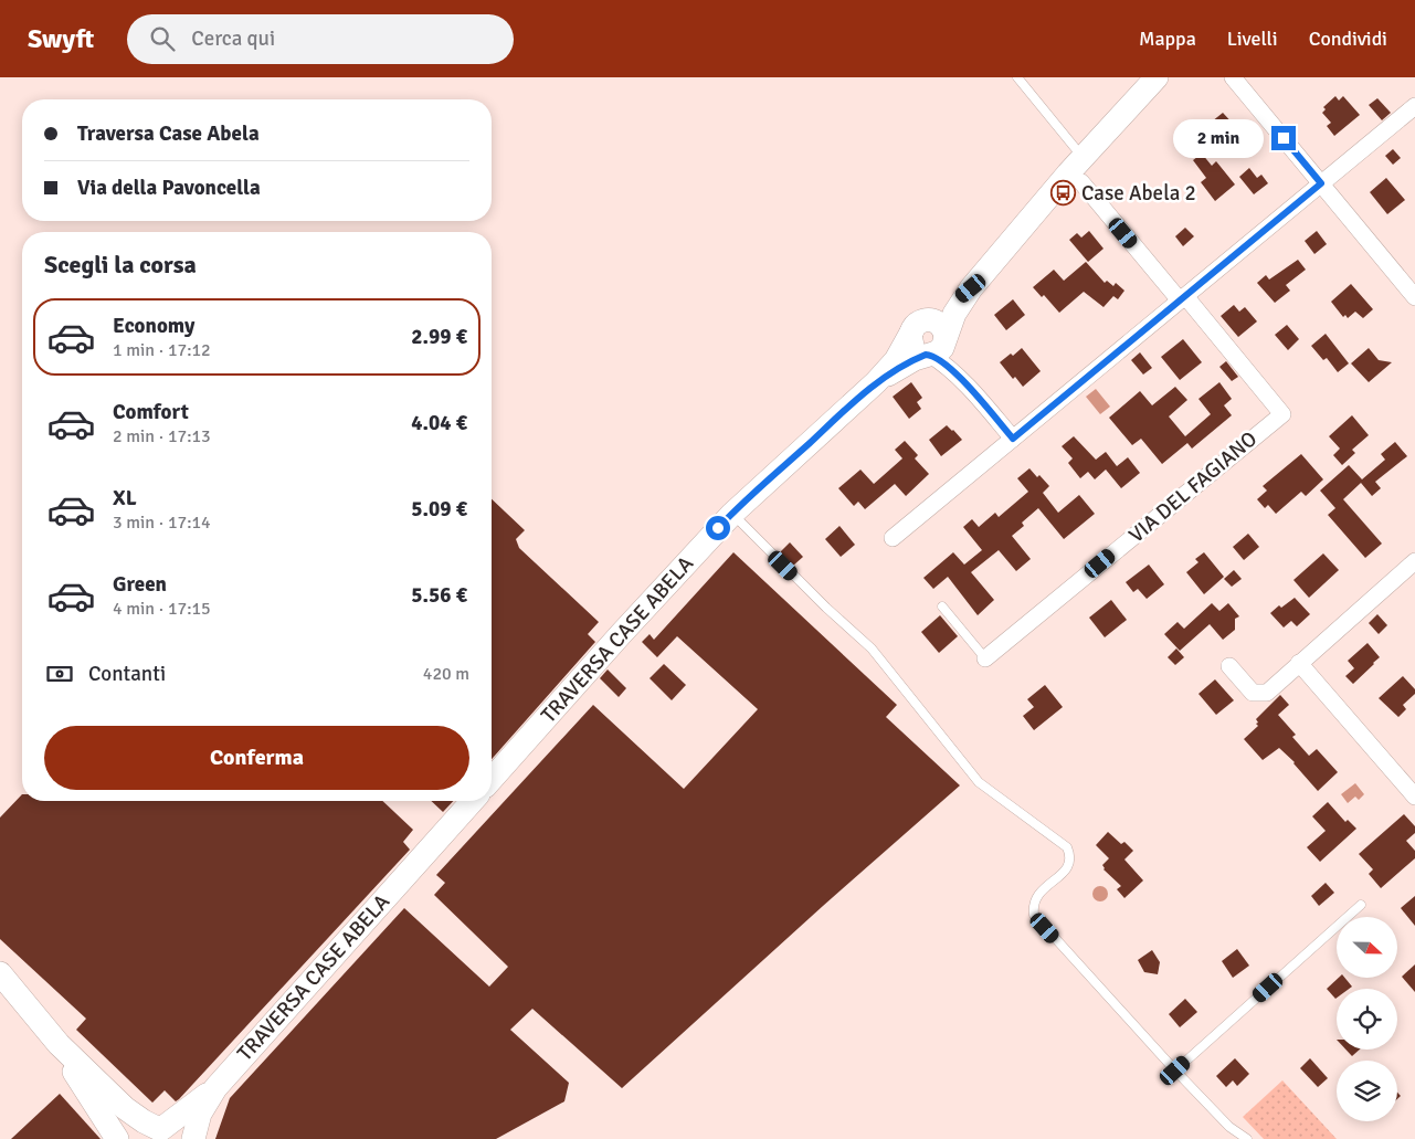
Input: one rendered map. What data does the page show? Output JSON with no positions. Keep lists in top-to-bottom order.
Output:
{
  "streets": {
    "street": ["VIA DEL FAGIANO", "TRAVERSA CASE ABELA"]
  },
  "places": {
    "bus stop": ["Case Abela 2"]
  },
  "north": "right",
  "page": {
    "header": "Swyft",
    "search": "Cerca qui",
    "nav": ["Mappa", "Livelli", "Condividi"],
    "banner": ["Traversa Case Abela", "Via della Pavoncella"],
    "bubble": "2 min",
    "heading": "Scegli la corsa",
    "list": [
      {
        "name": "Economy",
        "note": "1 min · 17:12",
        "value": "2.99 €"
      },
      {
        "name": "Comfort",
        "note": "2 min · 17:13",
        "value": "4.04 €"
      },
      {
        "name": "XL",
        "note": "3 min · 17:14",
        "value": "5.09 €"
      },
      {
        "name": "Green",
        "note": "4 min · 17:15",
        "value": "5.56 €"
      }
    ],
    "pay": ["Contanti", "420 m"],
    "buttons": "Conferma"
  }
}
